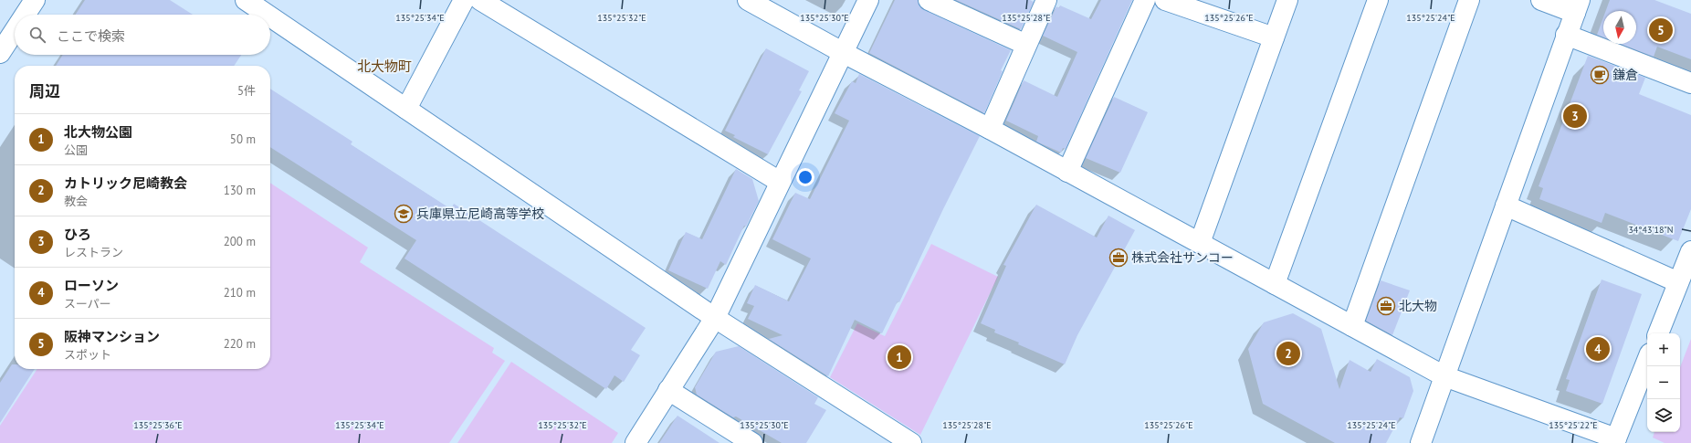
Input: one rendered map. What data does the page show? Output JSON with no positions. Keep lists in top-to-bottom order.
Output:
{
  "districts": ["北大物町"],
  "places": {
    "cafe": ["鎌倉"],
    "school or university": ["兵庫県立尼崎高等学校"],
    "office": ["株式会社サンコー", "北大物"]
  },
  "north": "bottom",
  "page": {
    "search": "ここで検索",
    "pins": [
      "5",
      "3",
      "4",
      "2",
      "1"
    ],
    "heading": ["周辺", "5件"],
    "list": [
      {
        "mark": "1",
        "name": "北大物公園",
        "note": "公園",
        "value": "50 m"
      },
      {
        "mark": "2",
        "name": "カトリック尼崎教会",
        "note": "教会",
        "value": "130 m"
      },
      {
        "mark": "3",
        "name": "ひろ",
        "note": "レストラン",
        "value": "200 m"
      },
      {
        "mark": "4",
        "name": "ローソン",
        "note": "スーパー",
        "value": "210 m"
      },
      {
        "mark": "5",
        "name": "阪神マンション",
        "note": "スポット",
        "value": "220 m"
      }
    ],
    "map_buttons": ["+", "−"]
  },
  "coordinates": [
    "135°25'34\"E",
    "135°25'32\"E",
    "135°25'30\"E",
    "135°25'28\"E",
    "135°25'26\"E",
    "135°25'24\"E",
    "34°43'18\"N",
    "135°25'36\"E",
    "135°25'22\"E"
  ]
}
